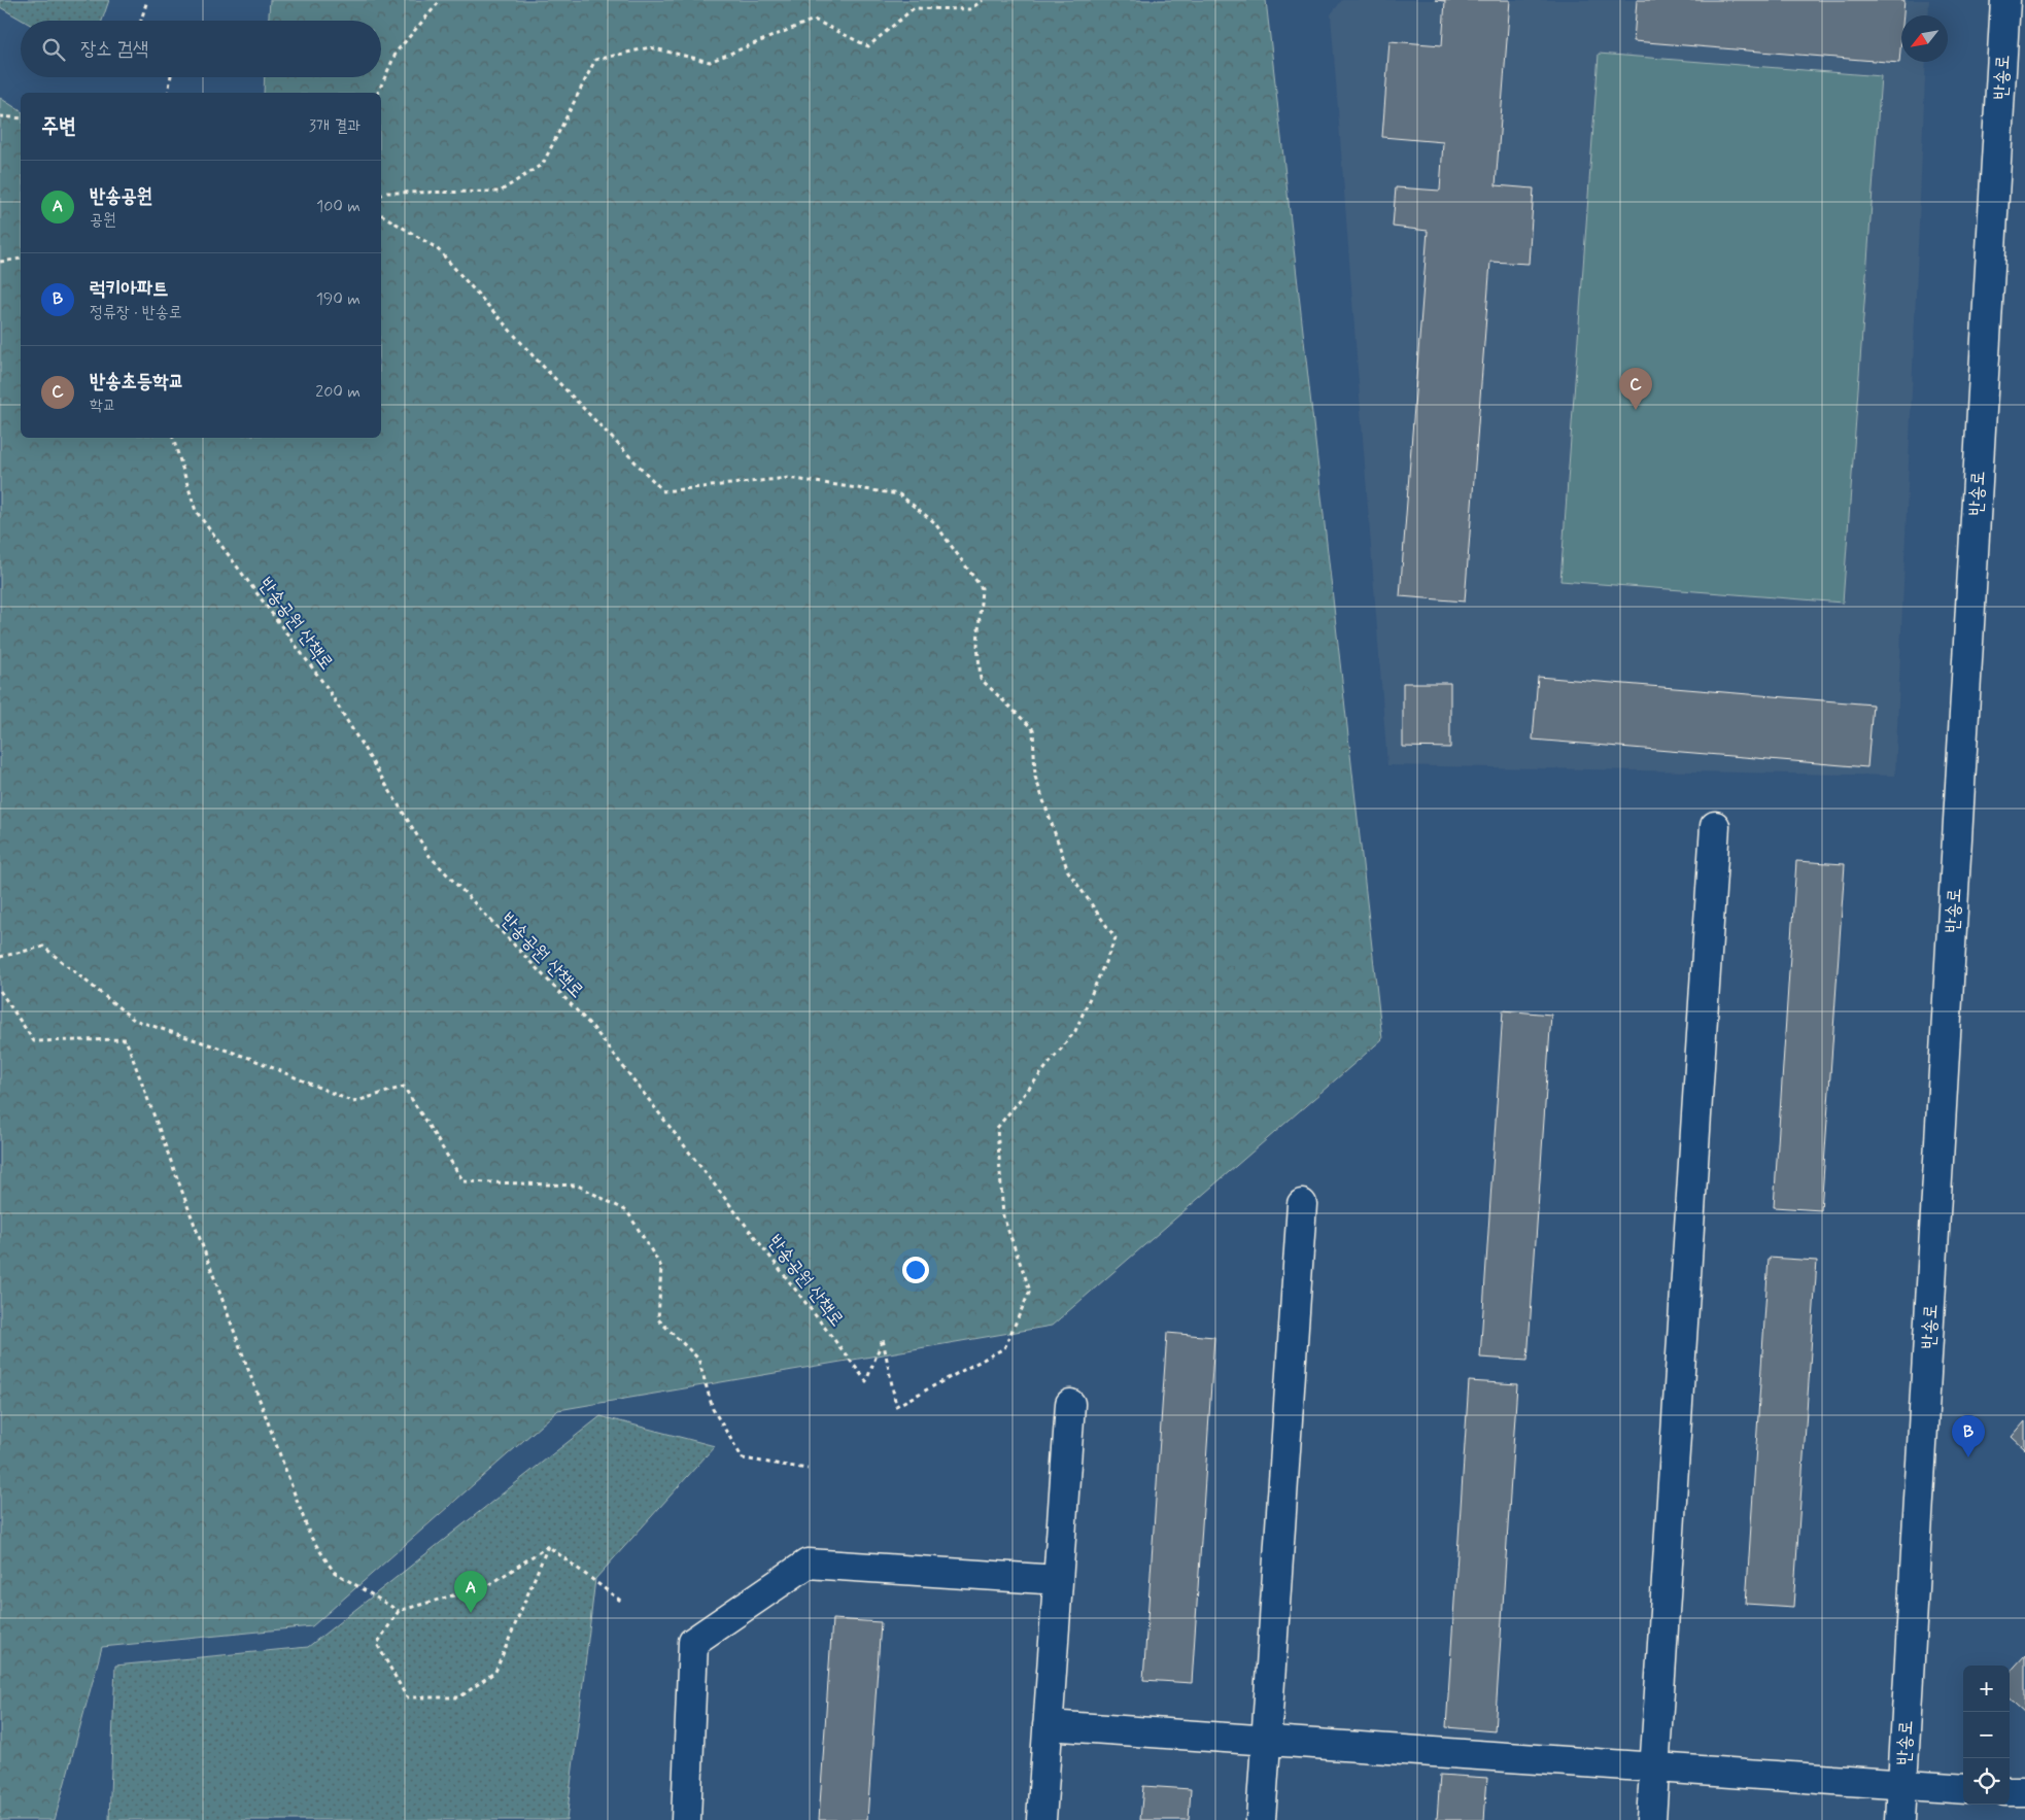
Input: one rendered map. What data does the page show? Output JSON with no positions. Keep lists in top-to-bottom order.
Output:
{
  "streets": {
    "street": ["반송로"],
    "path": ["반송공원 산책로"]
  },
  "north": "bottom left",
  "page": {
    "search": "장소 검색",
    "heading": ["주변", "3개 결과"],
    "list": [
      {
        "mark": "A",
        "name": "반송공원",
        "note": "공원",
        "value": "100 m"
      },
      {
        "mark": "B",
        "name": "럭키아파트",
        "note": "정류장 · 반송로",
        "value": "190 m"
      },
      {
        "mark": "C",
        "name": "반송초등학교",
        "note": "학교",
        "value": "200 m"
      }
    ],
    "pins": ["C", "B", "A"],
    "map_buttons": ["+", "−"]
  }
}
